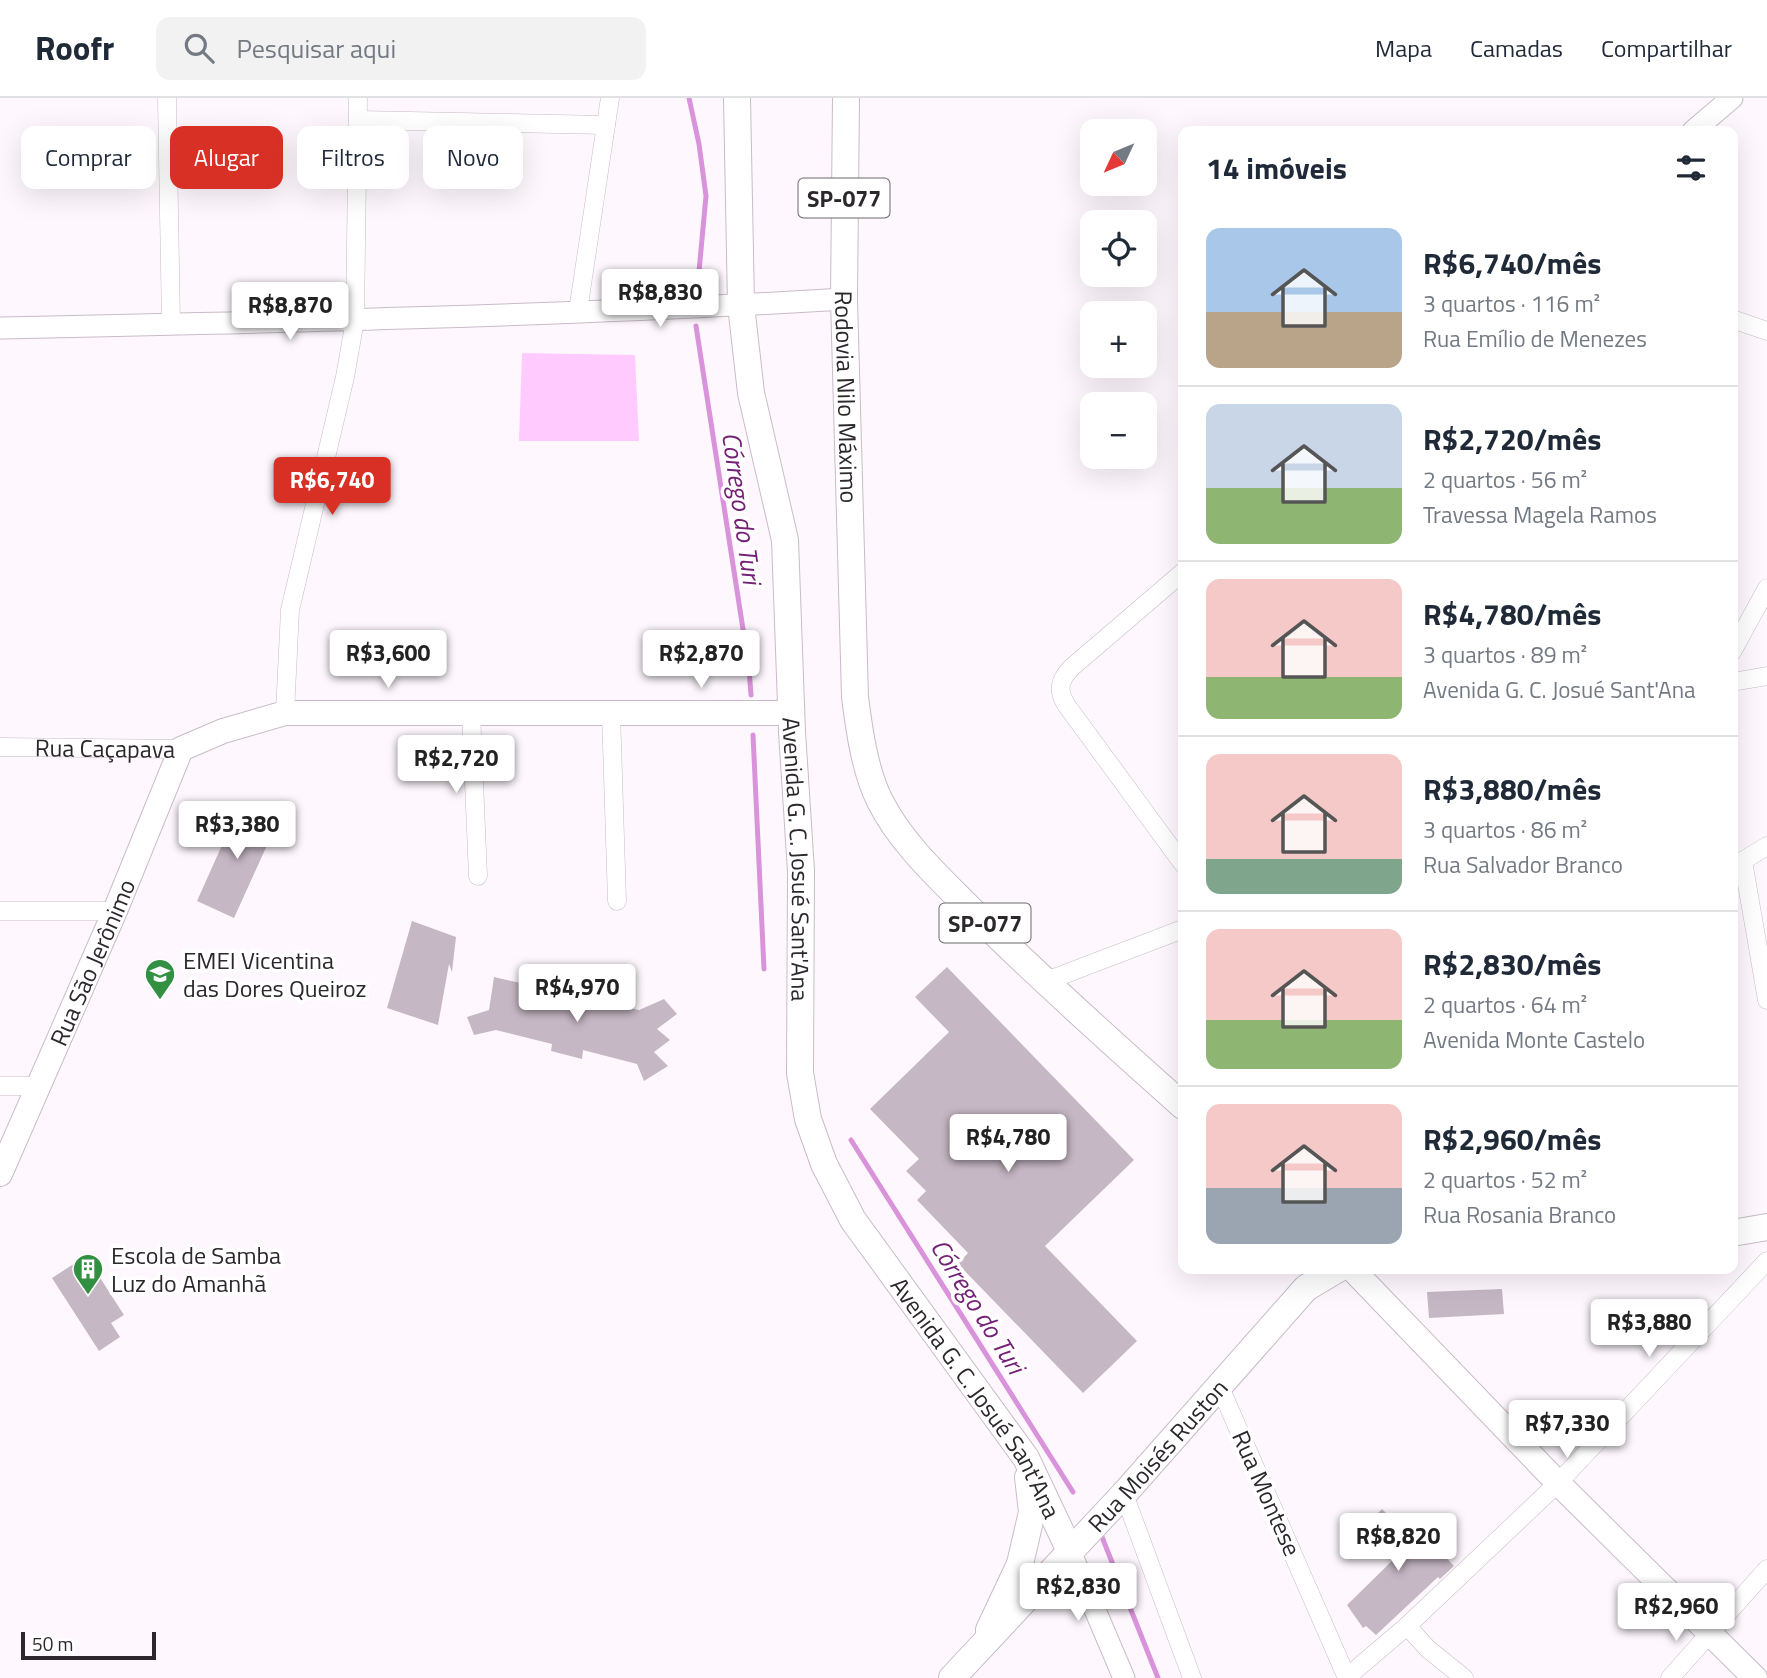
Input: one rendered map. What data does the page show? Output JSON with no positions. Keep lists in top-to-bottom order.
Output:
{
  "streets": {
    "main road": [
      "SP-077",
      "Rodovia Nilo Máximo",
      "Rua Caçapava",
      "Avenida G. C. Josué Sant'Ana",
      "Rua São Jerônimo",
      "Rua Moisés Ruston"
    ],
    "street": ["Rua Montese"]
  },
  "crossings": [
    ["SP-077", "Rodovia Nilo Máximo"],
    ["Rua Caçapava", "Avenida G. C. Josué Sant'Ana"],
    ["Rua Caçapava", "Rua São Jerônimo"],
    ["Avenida G. C. Josué Sant'Ana", "Rua Moisés Ruston"],
    ["Rua Moisés Ruston", "Rua Montese"]
  ],
  "water": ["Córrego do Turi"],
  "places": {
    "school or university": ["EMEI Vicentina das Dores Queiroz"],
    "building": ["Escola de Samba Luz do Amanhã"]
  },
  "scale_bar": "50 m",
  "north": "bottom left",
  "page": {
    "header": "Roofr",
    "search": "Pesquisar aqui",
    "nav": ["Mapa", "Camadas", "Compartilhar"],
    "map_buttons": ["+", "−"],
    "chip": [
      "Comprar",
      "Alugar",
      "Filtros",
      "Novo"
    ],
    "heading": "14 imóveis",
    "list": [
      {
        "name": "R$6,740/mês",
        "note": "3 quartos · 116 m² · Rua Emílio de Menezes"
      },
      {
        "name": "R$2,720/mês",
        "note": "2 quartos · 56 m² · Travessa Magela Ramos"
      },
      {
        "name": "R$4,780/mês",
        "note": "3 quartos · 89 m² · Avenida G. C. Josué Sant'Ana"
      },
      {
        "name": "R$3,880/mês",
        "note": "3 quartos · 86 m² · Rua Salvador Branco"
      },
      {
        "name": "R$2,830/mês",
        "note": "2 quartos · 64 m² · Avenida Monte Castelo"
      },
      {
        "name": "R$2,960/mês",
        "note": "2 quartos · 52 m² · Rua Rosania Branco"
      }
    ],
    "price": [
      "R$8,830",
      "R$8,870",
      "R$6,740",
      "R$3,600",
      "R$2,870",
      "R$2,720",
      "R$3,380",
      "R$4,970",
      "R$4,780",
      "R$3,880",
      "R$7,330",
      "R$8,820",
      "R$2,830",
      "R$2,960"
    ],
    "scale": "50 m"
  }
}
